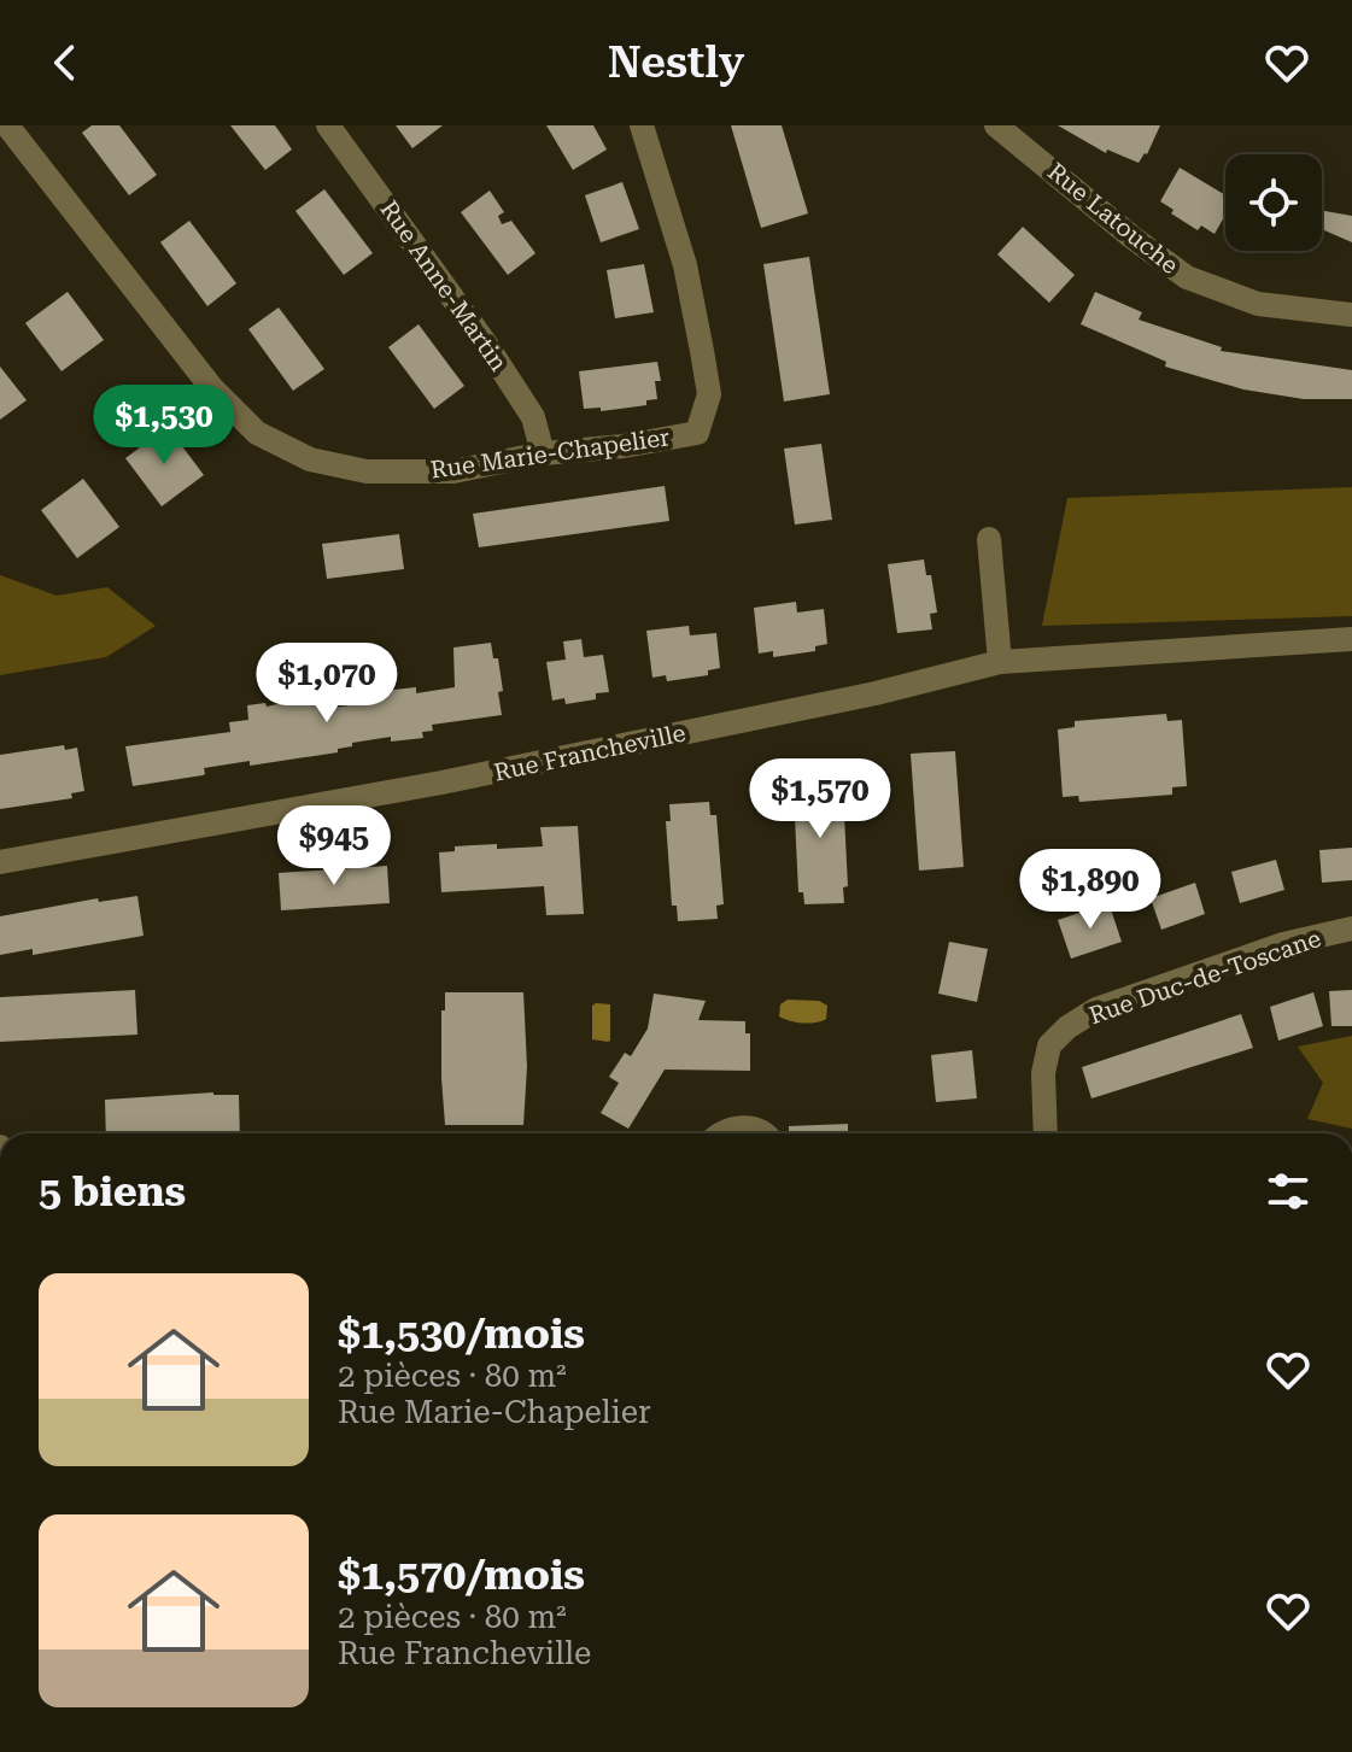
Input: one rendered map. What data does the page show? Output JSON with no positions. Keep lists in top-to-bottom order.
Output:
{
  "streets": {
    "street": [
      "Rue Latouche",
      "Rue Anne-Martin",
      "Rue Marie-Chapelier",
      "Rue Francheville",
      "Rue Duc-de-Toscane"
    ]
  },
  "crossings": [
    ["Rue Anne-Martin", "Rue Marie-Chapelier"]
  ],
  "page": {
    "header": "Nestly",
    "price": [
      "$1,530",
      "$1,070",
      "$1,570",
      "$945",
      "$1,890"
    ],
    "heading": "5 biens",
    "list": [
      {
        "name": "$1,530/mois",
        "note": "2 pièces · 80 m² · Rue Marie-Chapelier"
      },
      {
        "name": "$1,570/mois",
        "note": "2 pièces · 80 m² · Rue Francheville"
      }
    ]
  }
}
